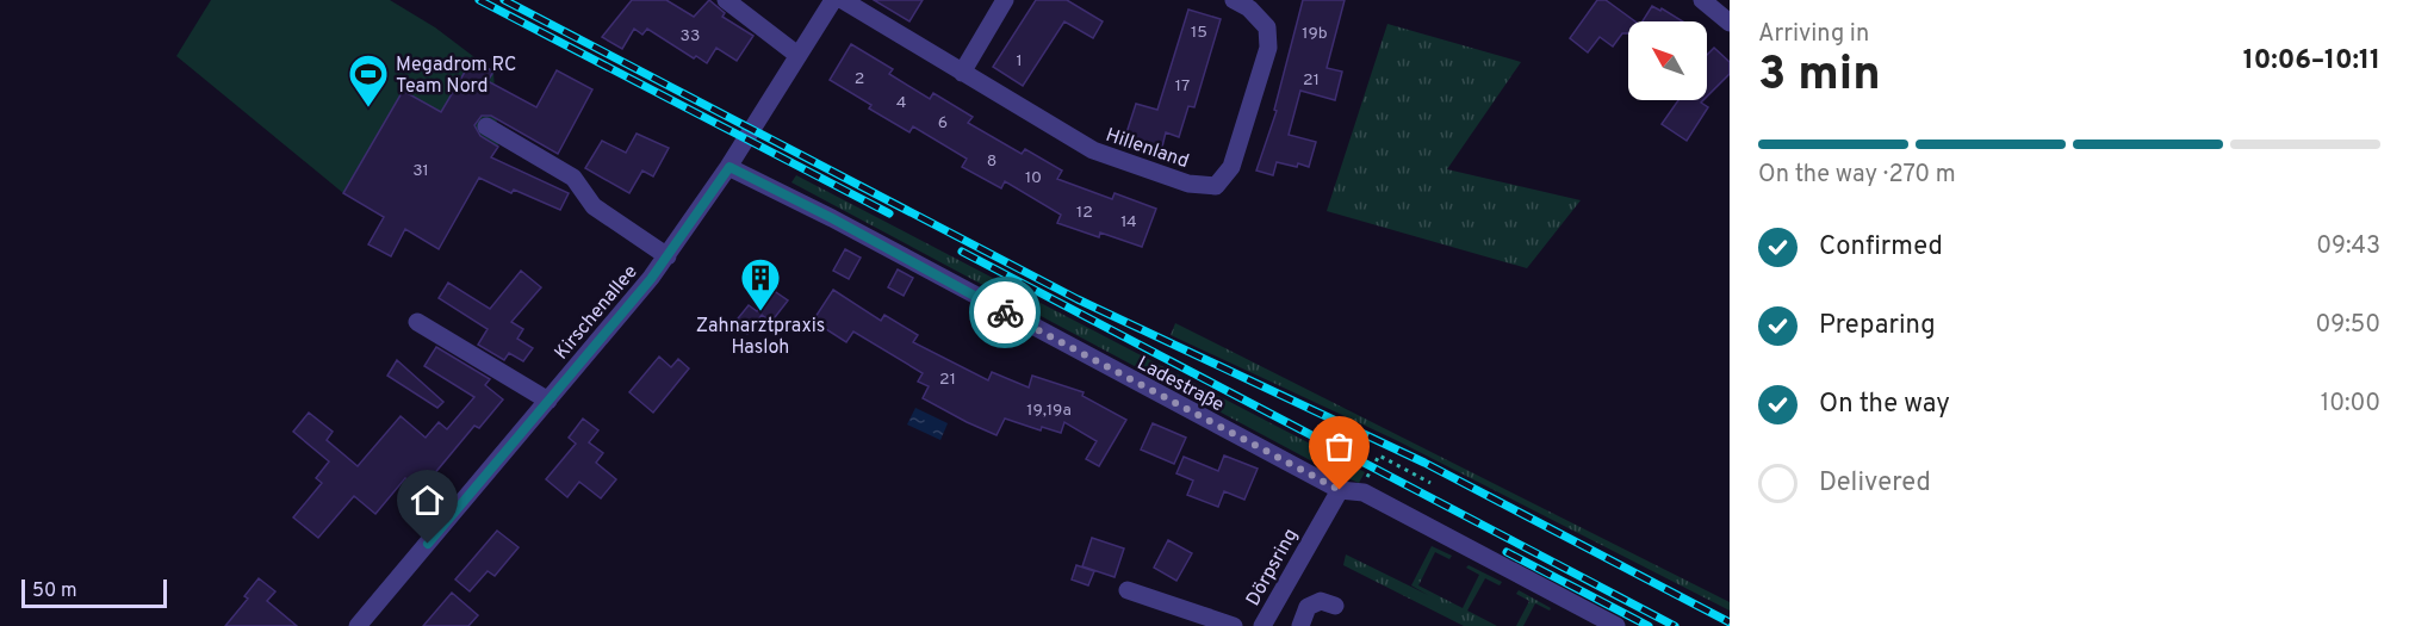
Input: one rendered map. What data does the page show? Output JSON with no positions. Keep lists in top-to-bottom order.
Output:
{
  "streets": {
    "street": [
      "Hillenland",
      "Kirschenallee",
      "Ladestraße",
      "Dörpsring"
    ]
  },
  "crossings": [
    ["Kirschenallee", "Ladestraße"],
    ["Ladestraße", "Dörpsring"]
  ],
  "places": {
    "sports": ["Megadrom RC Team Nord"],
    "building": ["Zahnarztpraxis Hasloh"]
  },
  "house_numbers": [
    "15",
    "19b",
    "33",
    "1",
    "2",
    "21",
    "17",
    "4",
    "6",
    "8",
    "31",
    "10",
    "12",
    "14",
    "21",
    "19,19a"
  ],
  "scale_bar": "50 m",
  "north": "top left",
  "page": {
    "heading": ["3 min", "Arriving in", "10:06–10:11"],
    "bar": "On the way · 270 m",
    "list": [
      ["Confirmed", "09:43"],
      ["Preparing", "09:50"],
      ["On the way", "10:00"],
      "Delivered"
    ],
    "scale": "50 m"
  }
}
